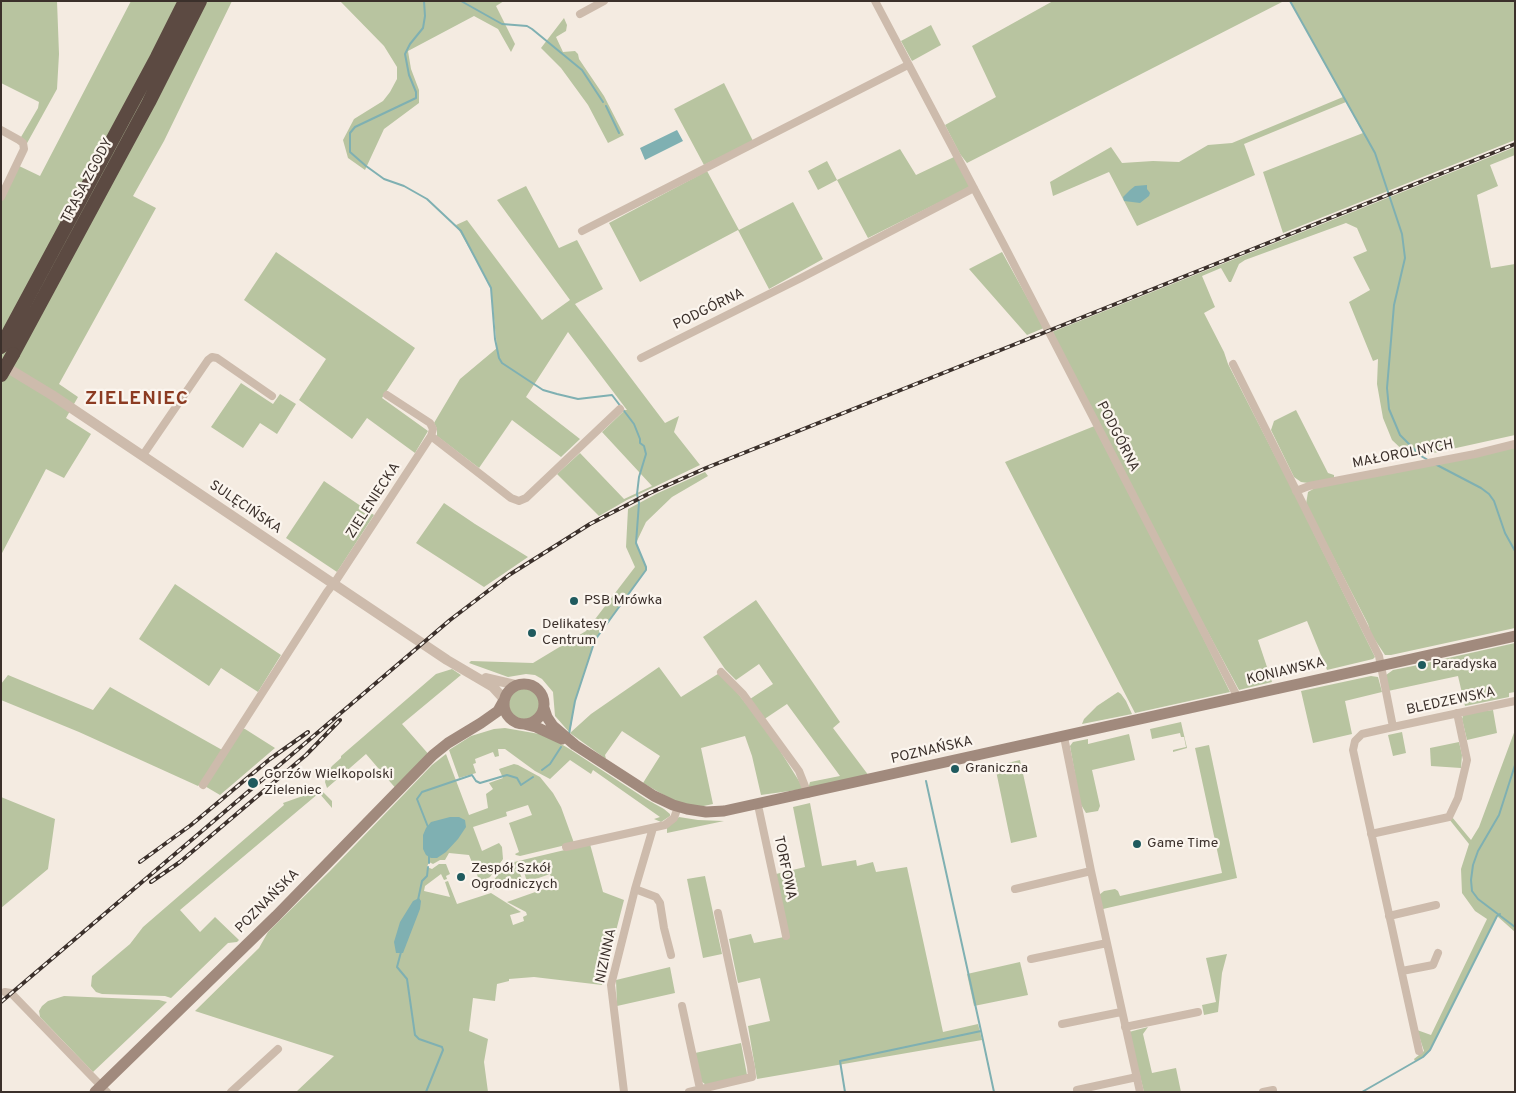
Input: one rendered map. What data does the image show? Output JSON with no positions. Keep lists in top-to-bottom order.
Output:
{
  "streets": {
    "highway": ["TRASA ZGODY"],
    "main road": ["KONIAWSKA", "POZNAŃSKA"],
    "street": [
      "PODGÓRNA",
      "MAŁOROLNYCH",
      "ZIELENIECKA",
      "SULĘCIŃSKA",
      "BLEDZEWSKA",
      "TORFOWA",
      "NIZINNA"
    ]
  },
  "crossings": [
    ["PODGÓRNA", "KONIAWSKA"],
    ["ZIELENIECKA", "SULĘCIŃSKA"],
    ["SULĘCIŃSKA", "POZNAŃSKA"],
    ["KONIAWSKA", "POZNAŃSKA"],
    ["POZNAŃSKA", "TORFOWA"]
  ],
  "districts": ["ZIELENIEC"],
  "places": [
    "PSB Mrówka",
    "Delikatesy Centrum",
    "Paradyska",
    "Graniczna",
    "Gorzów Wielkopolski Zieleniec",
    "Game Time",
    "Zespół Szkół Ogrodniczych"
  ]
}
